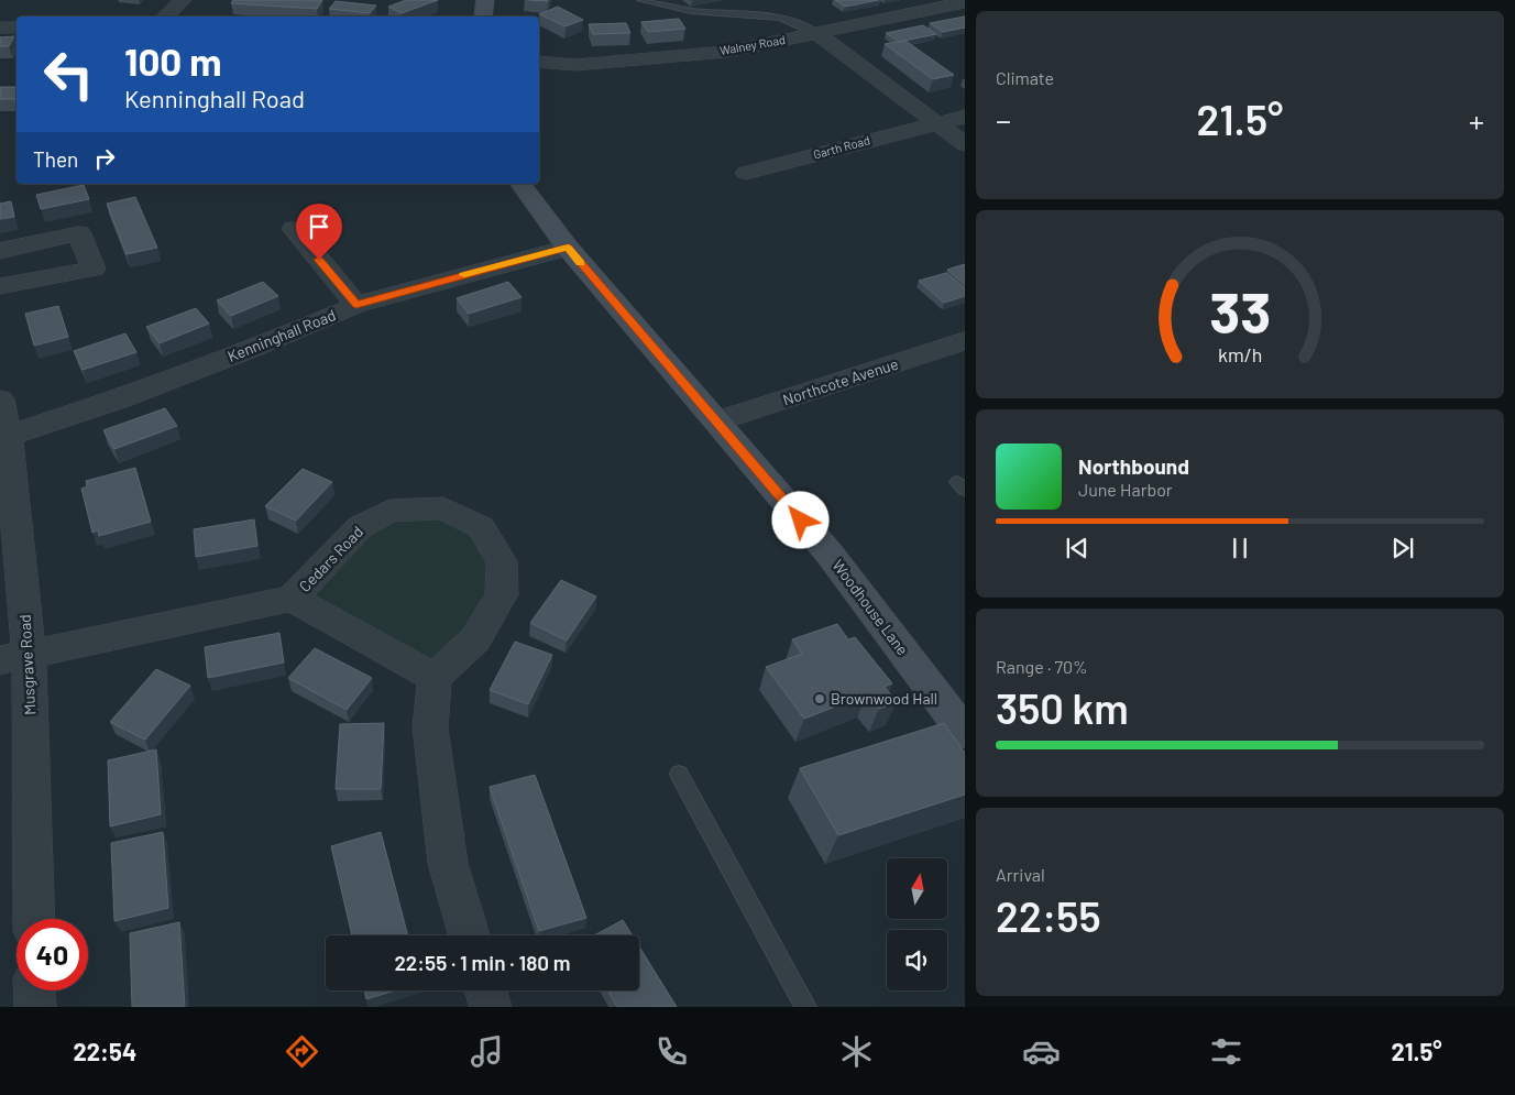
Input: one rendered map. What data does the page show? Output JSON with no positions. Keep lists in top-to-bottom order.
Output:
{
  "streets": {
    "street": [
      "Walney Road",
      "Garth Road",
      "Kenninghall Road",
      "Northcote Avenue",
      "Cedars Road",
      "Woodhouse Lane",
      "Musgrave Road"
    ]
  },
  "crossings": [
    ["Kenninghall Road", "Woodhouse Lane"],
    ["Kenninghall Road", "Musgrave Road"],
    ["Northcote Avenue", "Woodhouse Lane"],
    ["Cedars Road", "Musgrave Road"]
  ],
  "places": ["Brownwood Hall"],
  "north": "top",
  "page": {
    "tile": [
      "Climate",
      ["Range · 70%", "350 km"],
      ["Arrival", "22:55"]
    ],
    "turn": ["100 m", "Kenninghall Road"],
    "heat": ["−", "21.5°", "+"],
    "then": "Then",
    "song": ["Northbound", "June Harbor"],
    "limit": "40",
    "trip": "22:55 · 1 min · 180 m",
    "tabs": ["22:54", "21.5°"],
    "gauge": ["33", "km/h"]
  }
}
